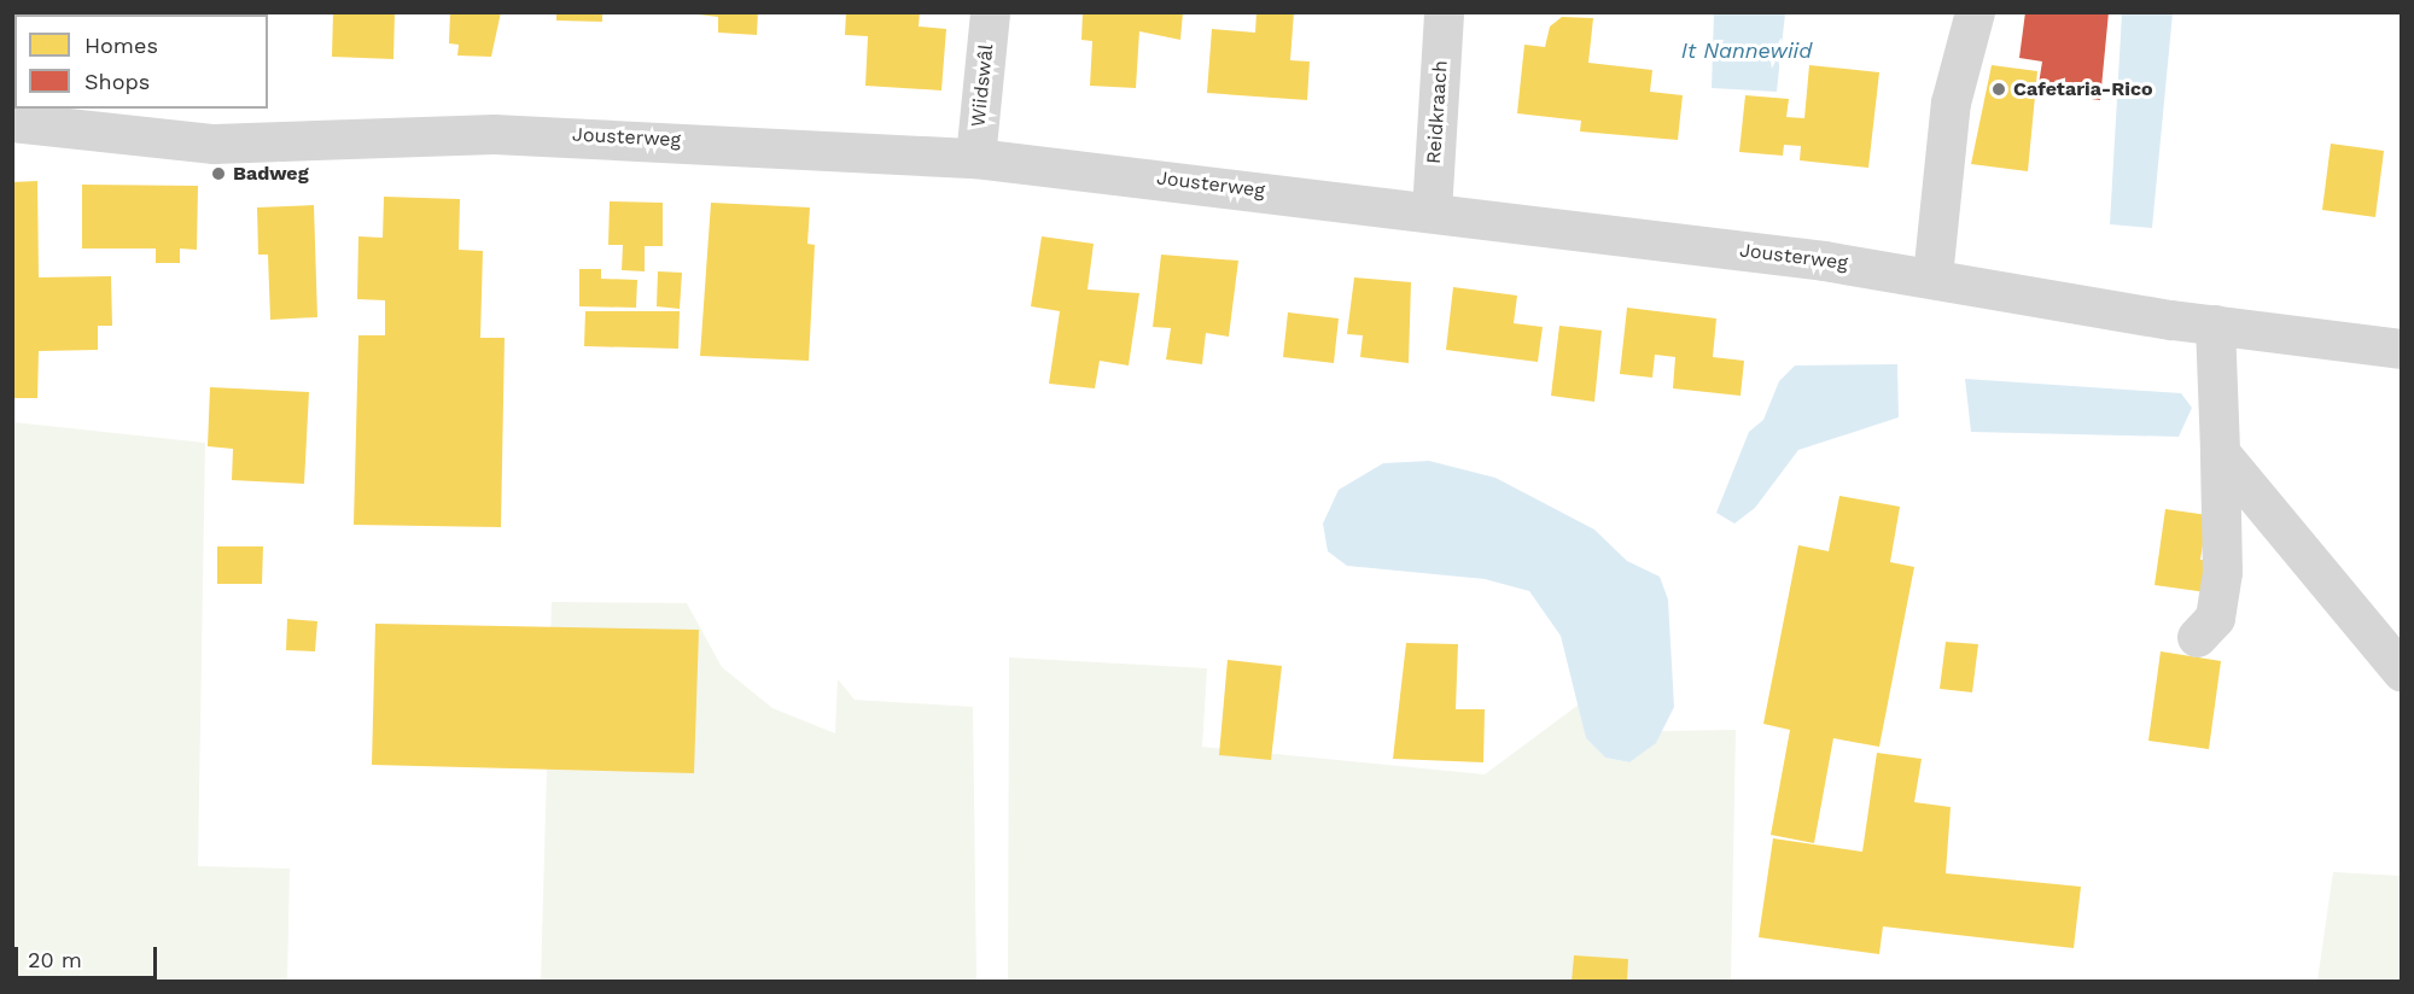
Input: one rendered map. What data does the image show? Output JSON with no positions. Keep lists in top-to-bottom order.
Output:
{
  "streets": {
    "street": ["Wiidswâl", "Reidkraach", "Jousterweg"]
  },
  "crossings": [
    ["Wiidswâl", "Jousterweg"],
    ["Reidkraach", "Jousterweg"]
  ],
  "water": ["It Nannewiid"],
  "places": ["Cafetaria-Rico", "Badweg"],
  "legend": ["Homes", "Shops"],
  "scale_bar": "20 m"
}
